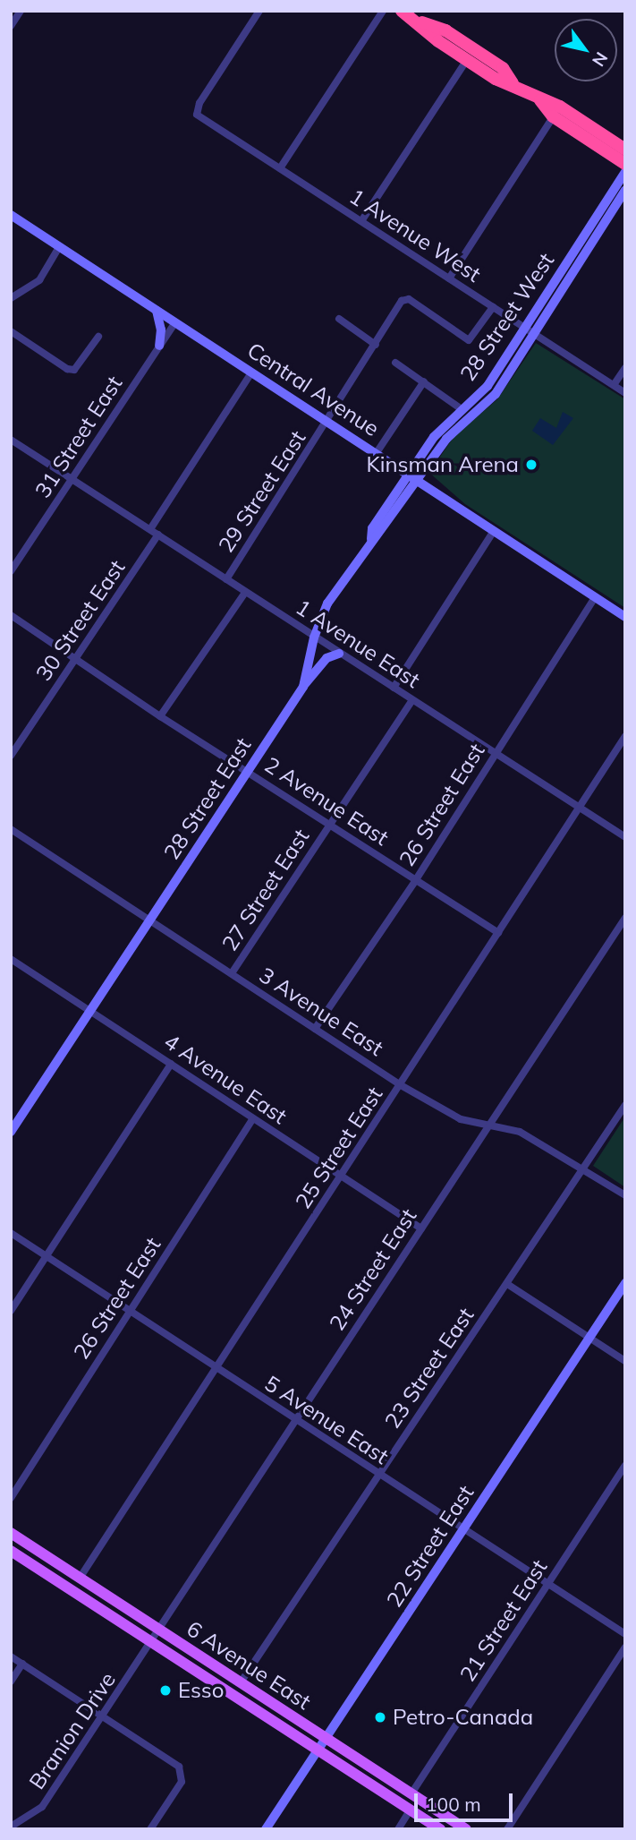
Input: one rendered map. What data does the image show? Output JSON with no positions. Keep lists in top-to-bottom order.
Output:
{
  "streets": {
    "main road": ["6 Avenue East"],
    "street": [
      "1 Avenue West",
      "28 Street West",
      "Central Avenue",
      "31 Street East",
      "29 Street East",
      "30 Street East",
      "1 Avenue East",
      "28 Street East",
      "2 Avenue East",
      "26 Street East",
      "27 Street East",
      "3 Avenue East",
      "4 Avenue East",
      "25 Street East",
      "24 Street East",
      "23 Street East",
      "5 Avenue East",
      "22 Street East",
      "21 Street East",
      "Branion Drive"
    ]
  },
  "crossings": [
    ["1 Avenue West", "28 Street West"],
    ["1 Avenue West", "29 Street East"],
    ["28 Street West", "Central Avenue"],
    ["28 Street West", "28 Street East"],
    ["Central Avenue", "31 Street East"],
    ["Central Avenue", "29 Street East"],
    ["Central Avenue", "28 Street East"],
    ["Central Avenue", "26 Street East"],
    ["31 Street East", "1 Avenue East"],
    ["29 Street East", "1 Avenue East"],
    ["30 Street East", "1 Avenue East"],
    ["30 Street East", "2 Avenue East"],
    ["1 Avenue East", "28 Street East"],
    ["1 Avenue East", "26 Street East"],
    ["1 Avenue East", "27 Street East"],
    ["1 Avenue East", "25 Street East"],
    ["28 Street East", "2 Avenue East"],
    ["28 Street East", "3 Avenue East"],
    ["28 Street East", "4 Avenue East"],
    ["2 Avenue East", "26 Street East"],
    ["2 Avenue East", "27 Street East"],
    ["2 Avenue East", "25 Street East"],
    ["26 Street East", "3 Avenue East"],
    ["26 Street East", "4 Avenue East"],
    ["26 Street East", "5 Avenue East"],
    ["27 Street East", "3 Avenue East"],
    ["3 Avenue East", "25 Street East"],
    ["3 Avenue East", "24 Street East"],
    ["3 Avenue East", "23 Street East"],
    ["4 Avenue East", "25 Street East"],
    ["4 Avenue East", "24 Street East"],
    ["25 Street East", "5 Avenue East"],
    ["25 Street East", "6 Avenue East"],
    ["24 Street East", "5 Avenue East"],
    ["24 Street East", "6 Avenue East"],
    ["24 Street East", "Branion Drive"],
    ["23 Street East", "5 Avenue East"],
    ["23 Street East", "6 Avenue East"],
    ["5 Avenue East", "22 Street East"],
    ["5 Avenue East", "21 Street East"],
    ["22 Street East", "6 Avenue East"],
    ["21 Street East", "6 Avenue East"],
    ["6 Avenue East", "Branion Drive"]
  ],
  "places": ["Kinsman Arena", "Esso", "Petro-Canada"],
  "scale_bar": "100 m",
  "north": "bottom right"
}
